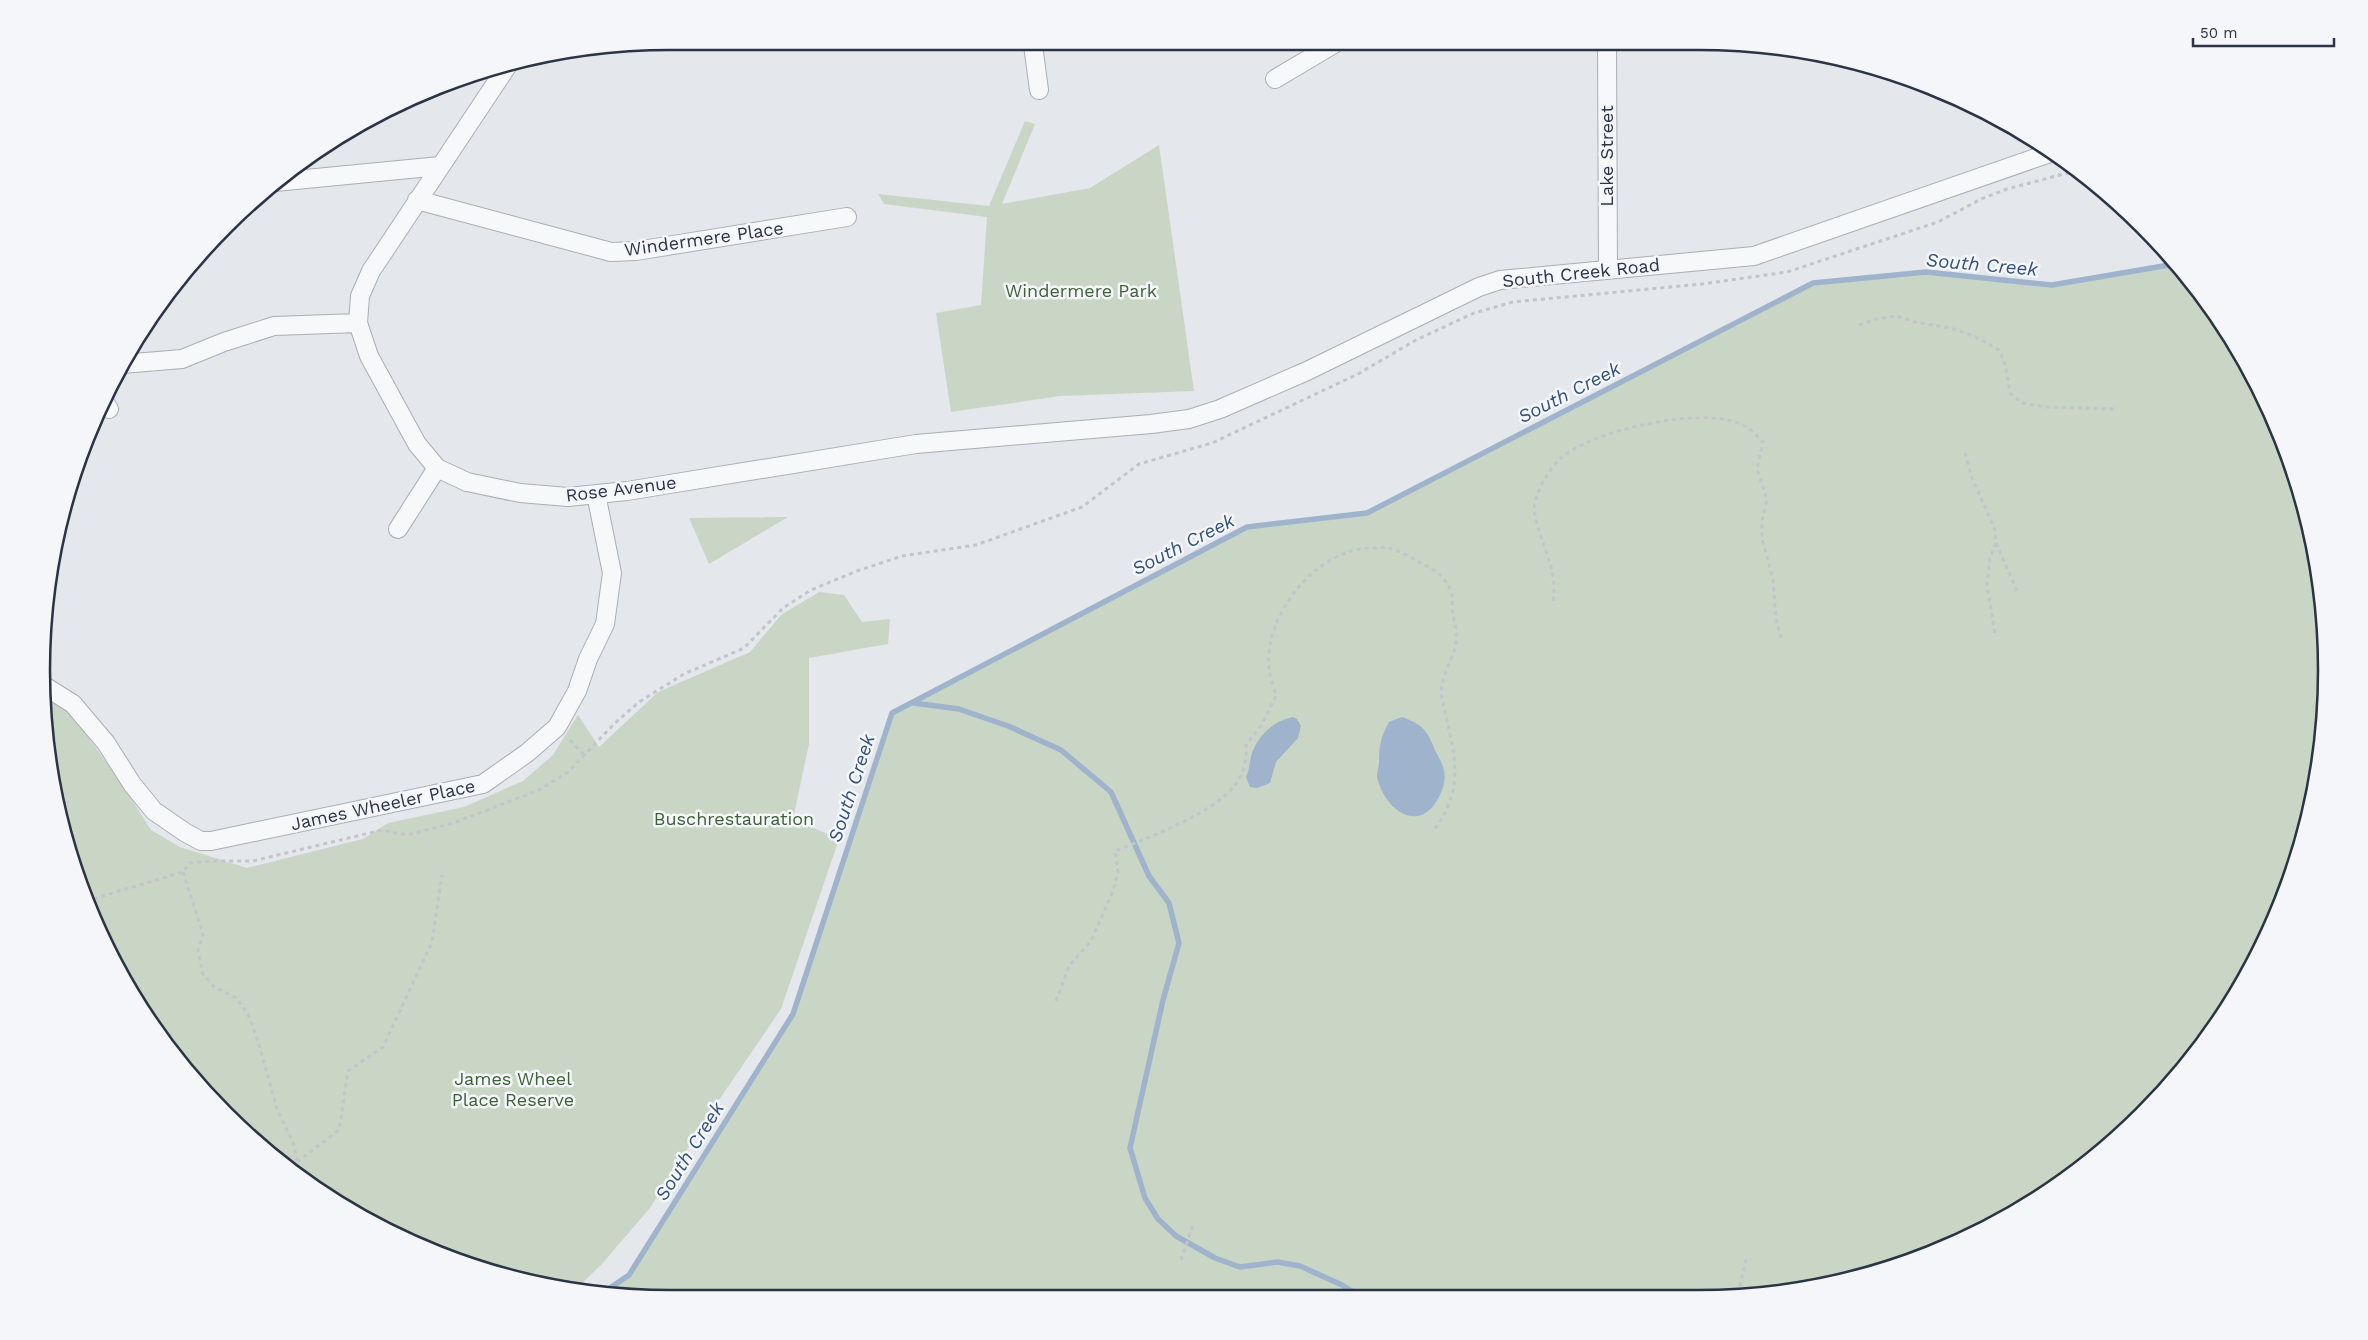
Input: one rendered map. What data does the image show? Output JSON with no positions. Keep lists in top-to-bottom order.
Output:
{
  "streets": {
    "street": [
      "Lake Street",
      "Windermere Place",
      "South Creek Road",
      "Rose Avenue",
      "James Wheeler Place"
    ]
  },
  "crossings": [
    ["Lake Street", "South Creek Road"],
    ["Windermere Place", "Rose Avenue"],
    ["South Creek Road", "Rose Avenue"],
    ["Rose Avenue", "James Wheeler Place"]
  ],
  "water": ["South Creek"],
  "parks": ["Windermere Park", "Buschrestauration", "James Wheel Place Reserve"],
  "scale_bar": "50 m"
}
